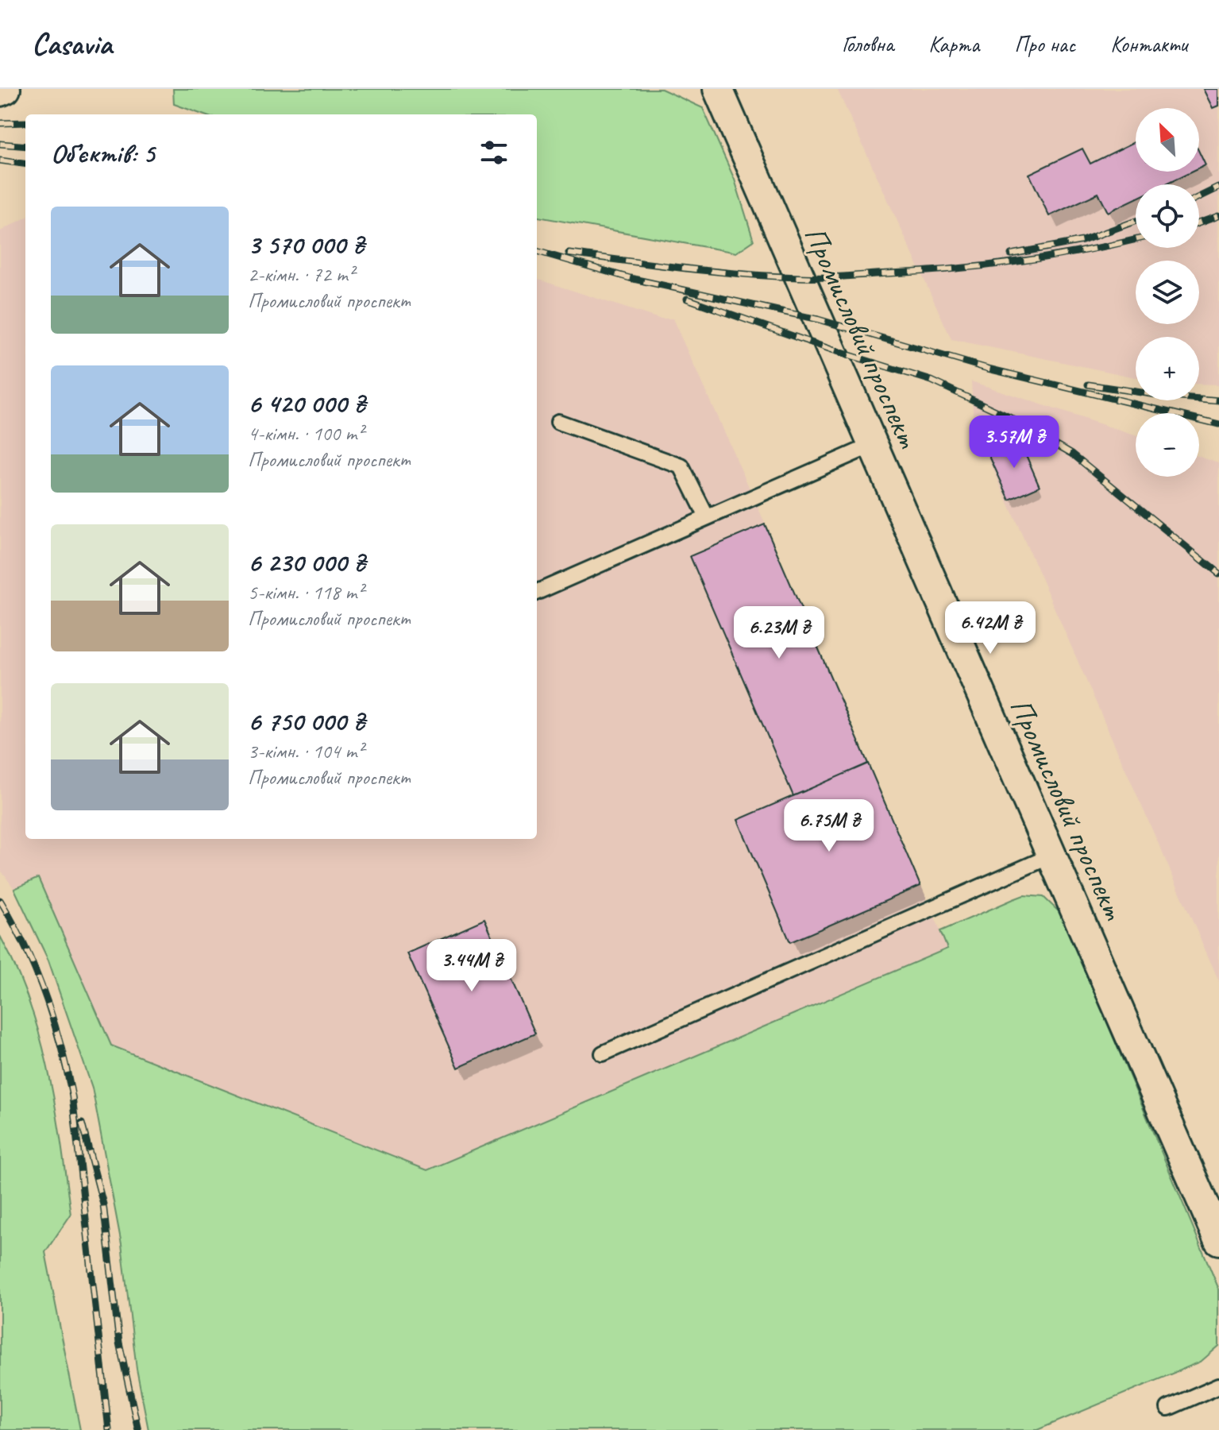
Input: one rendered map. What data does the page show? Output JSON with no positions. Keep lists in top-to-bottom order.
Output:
{
  "streets": {
    "street": ["Промисловий проспект"]
  },
  "north": "top left",
  "page": {
    "header": "Casavia",
    "nav": [
      "Головна",
      "Карта",
      "Про нас",
      "Контакти"
    ],
    "map_buttons": ["+", "−"],
    "heading": "Об’єктів: 5",
    "list": [
      {
        "name": "3 570 000 ₴",
        "note": "2-кімн. · 72 m² · Промисловий проспект"
      },
      {
        "name": "6 420 000 ₴",
        "note": "4-кімн. · 100 m² · Промисловий проспект"
      },
      {
        "name": "6 230 000 ₴",
        "note": "5-кімн. · 118 m² · Промисловий проспект"
      },
      {
        "name": "6 750 000 ₴",
        "note": "3-кімн. · 104 m² · Промисловий проспект"
      }
    ],
    "price": [
      "3.57M ₴",
      "6.42M ₴",
      "6.23M ₴",
      "6.75M ₴",
      "3.44M ₴"
    ]
  }
}
